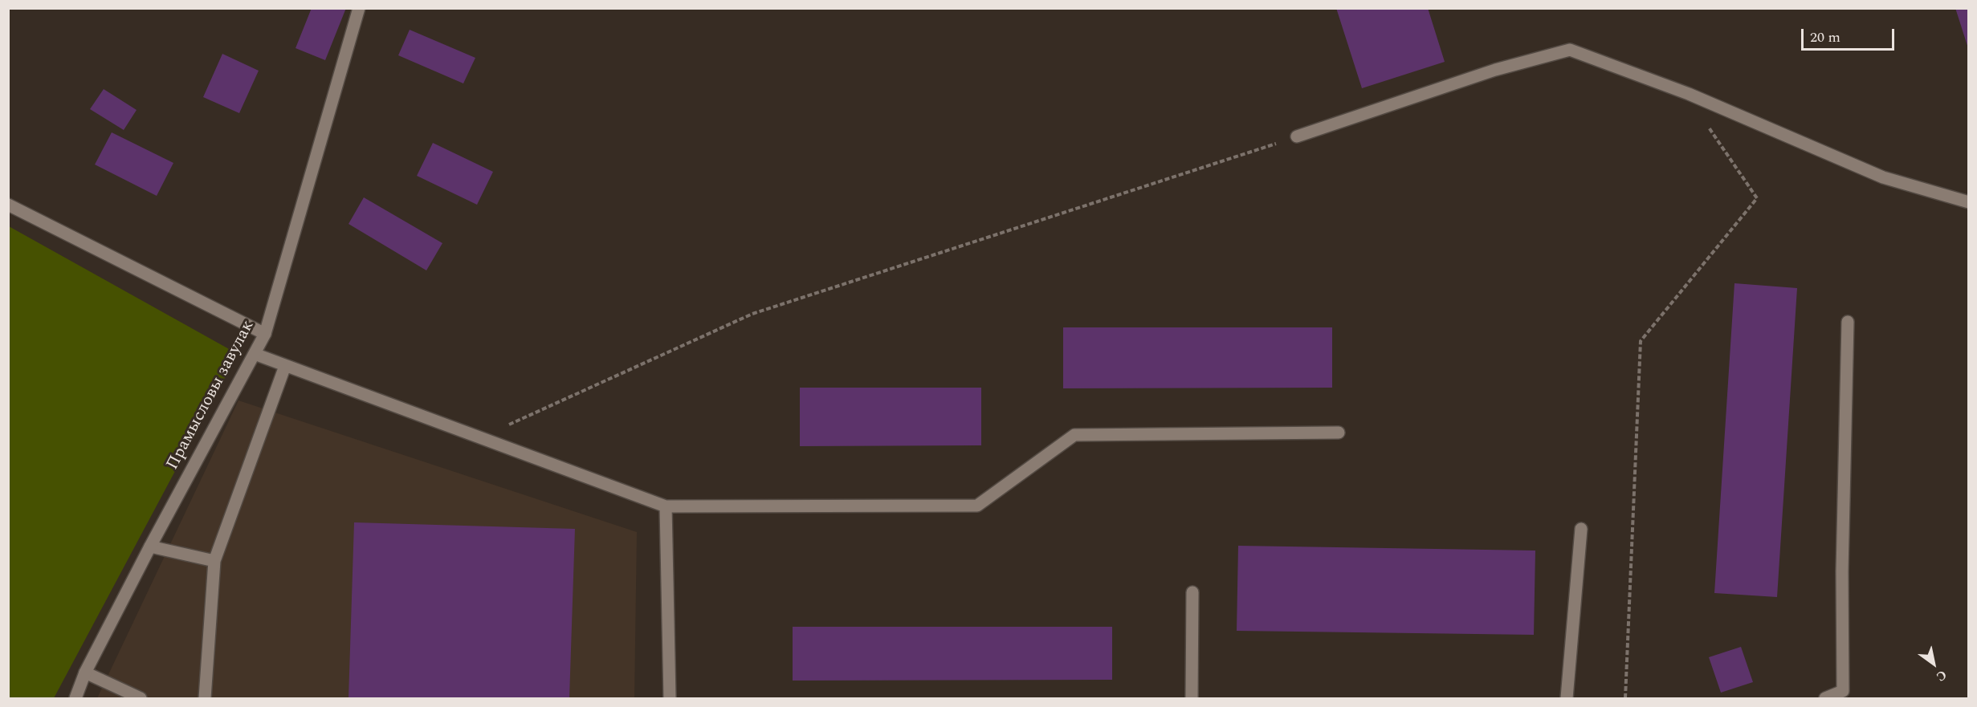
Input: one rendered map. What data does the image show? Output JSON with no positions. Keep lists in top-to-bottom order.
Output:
{
  "streets": {
    "street": ["Прамысловы завулак"]
  },
  "scale_bar": "20 m",
  "north": "bottom right"
}
